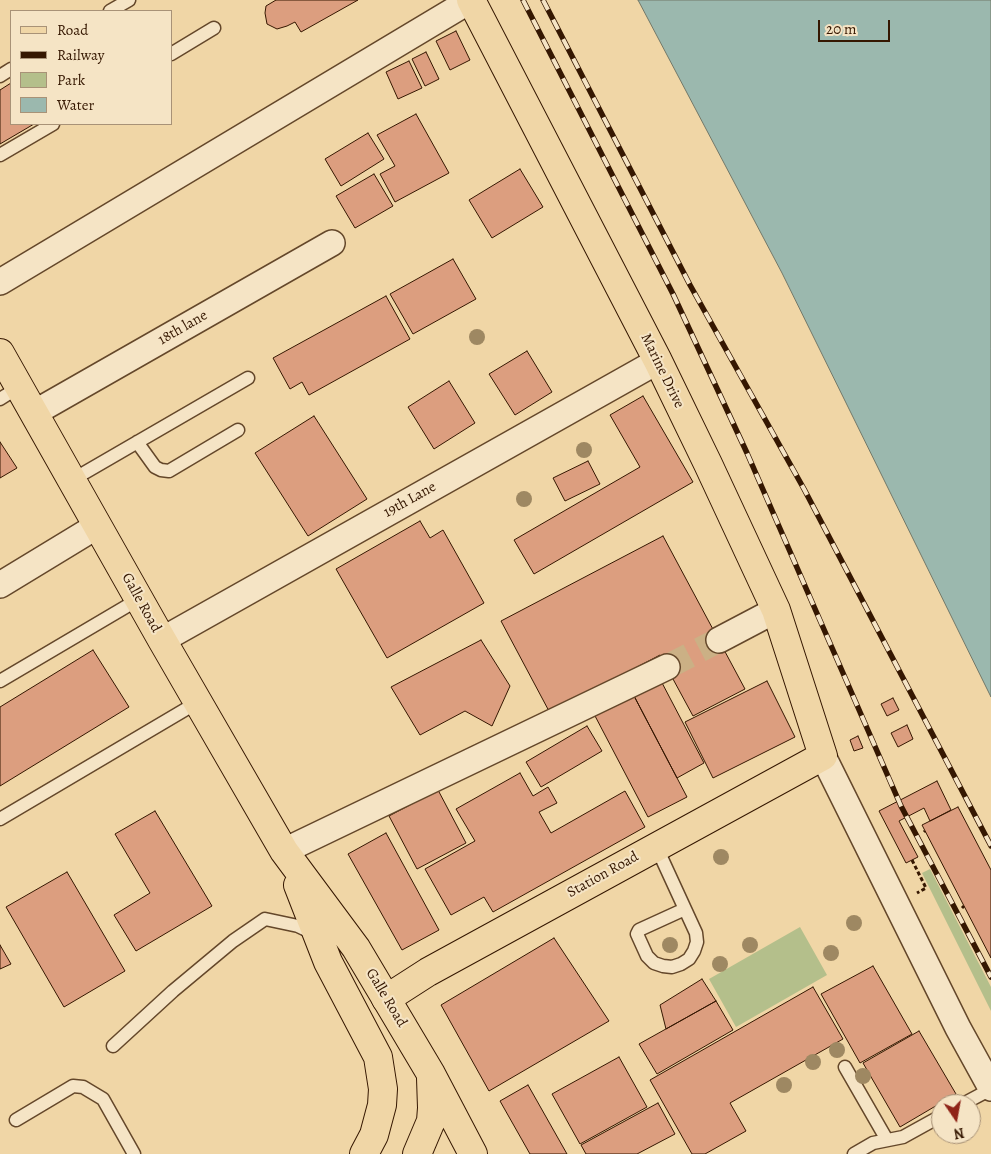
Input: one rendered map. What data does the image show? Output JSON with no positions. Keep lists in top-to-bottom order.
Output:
{
  "streets": {
    "main road": ["Marine Drive", "Galle Road", "Station Road"],
    "street": ["18th lane", "19th Lane"]
  },
  "crossings": [
    ["18th lane", "Galle Road"],
    ["Marine Drive", "19th Lane"],
    ["Marine Drive", "Station Road"],
    ["19th Lane", "Galle Road"],
    ["Galle Road", "Station Road"]
  ],
  "legend": [
    "Road",
    "Railway",
    "Park",
    "Water"
  ],
  "scale_bar": "20 m",
  "north": "bottom"
}
